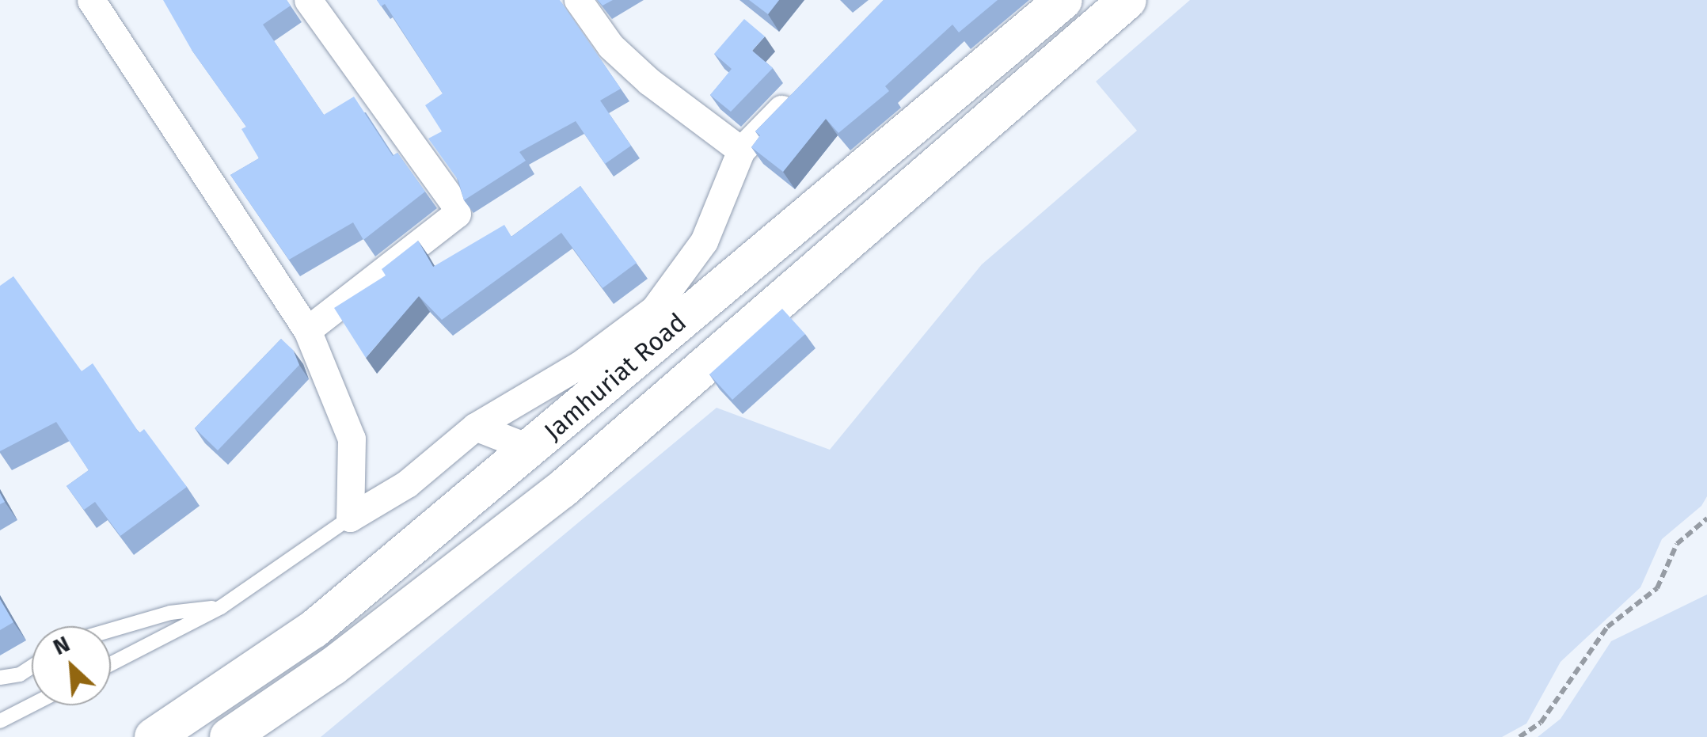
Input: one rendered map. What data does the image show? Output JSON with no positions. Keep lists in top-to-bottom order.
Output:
{
  "streets": {
    "main road": ["Jamhuriat Road"]
  },
  "north": "top left"
}
